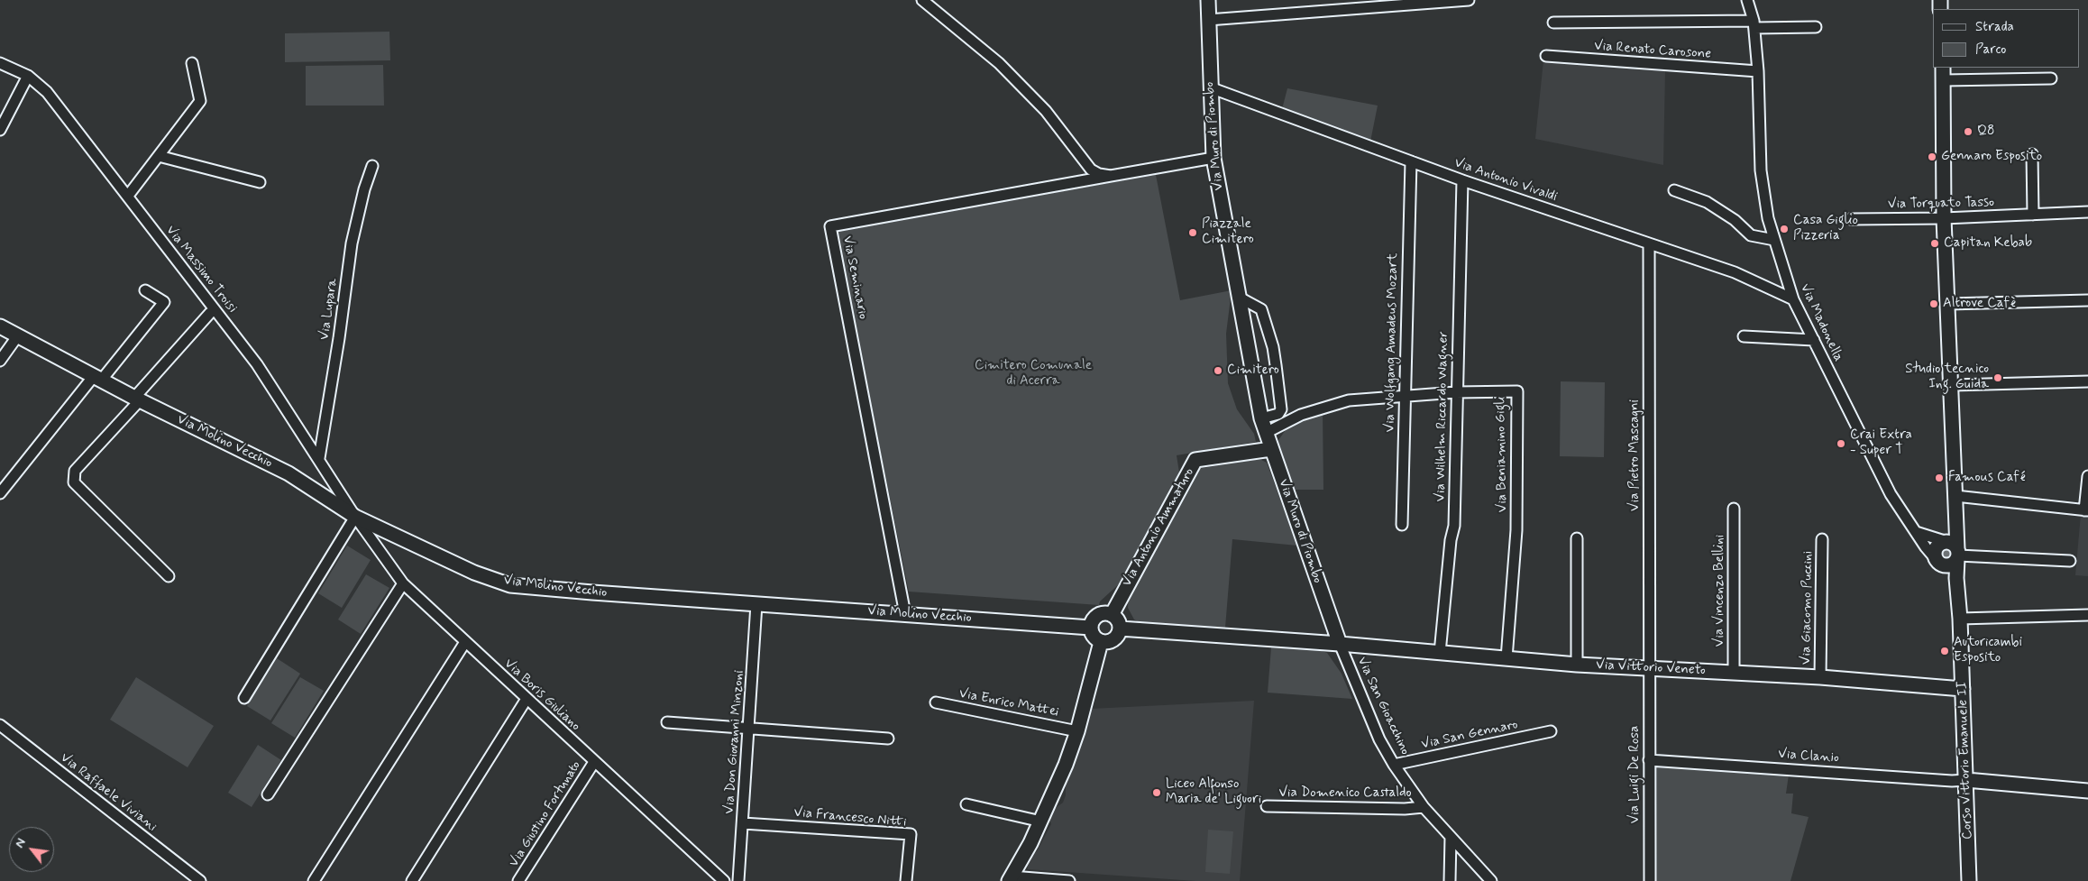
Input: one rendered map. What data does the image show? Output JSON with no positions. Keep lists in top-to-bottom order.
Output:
{
  "streets": {
    "street": [
      "Via Renato Carosone",
      "Via Muro di Piombo",
      "Via Antonio Vivaldi",
      "Via Torquato Tasso",
      "Via Massimo Troisi",
      "Via Seminario",
      "Via Lupara",
      "Via Madonella",
      "Via Wolfgang Amadeus Mozart",
      "Via Wilhelm Riccardo Wagner",
      "Via Molino Vecchio",
      "Via Beniamino Gigli",
      "Via Pietro Mascagni",
      "Via Antonio Ammaturo",
      "Via Vincenzo Bellini",
      "Via Giacomo Puccini",
      "Via Vittorio Veneto",
      "Via Boris Giuliano",
      "Via Enrico Mattei",
      "Via San Gioacchino",
      "Via San Gennaro",
      "Via Don Giovanni Minzoni",
      "Via Clanio",
      "Corso Vittorio Emanuele II",
      "Via Luigi De Rosa",
      "Via Raffaele Viviani",
      "Via Domenico Castaldo",
      "Via Giustino Fortunato",
      "Via Francesco Nitti"
    ]
  },
  "crossings": [
    ["Via Renato Carosone", "Via Madonella"],
    ["Via Muro di Piombo", "Via Antonio Vivaldi"],
    ["Via Muro di Piombo", "Via Beniamino Gigli"],
    ["Via Muro di Piombo", "Via Antonio Ammaturo"],
    ["Via Muro di Piombo", "Via Vittorio Veneto"],
    ["Via Muro di Piombo", "Via San Gioacchino"],
    ["Via Antonio Vivaldi", "Via Madonella"],
    ["Via Antonio Vivaldi", "Via Wolfgang Amadeus Mozart"],
    ["Via Antonio Vivaldi", "Via Wilhelm Riccardo Wagner"],
    ["Via Antonio Vivaldi", "Via Pietro Mascagni"],
    ["Via Massimo Troisi", "Via Lupara"],
    ["Via Massimo Troisi", "Via Molino Vecchio"],
    ["Via Massimo Troisi", "Via Boris Giuliano"],
    ["Via Seminario", "Via Molino Vecchio"],
    ["Via Madonella", "Corso Vittorio Emanuele II"],
    ["Via Wolfgang Amadeus Mozart", "Via Beniamino Gigli"],
    ["Via Wilhelm Riccardo Wagner", "Via Beniamino Gigli"],
    ["Via Wilhelm Riccardo Wagner", "Via Vittorio Veneto"],
    ["Via Molino Vecchio", "Via Antonio Ammaturo"],
    ["Via Molino Vecchio", "Via Boris Giuliano"],
    ["Via Molino Vecchio", "Via Don Giovanni Minzoni"],
    ["Via Beniamino Gigli", "Via Vittorio Veneto"],
    ["Via Pietro Mascagni", "Via Vittorio Veneto"],
    ["Via Pietro Mascagni", "Via Luigi De Rosa"],
    ["Via Vincenzo Bellini", "Via Vittorio Veneto"],
    ["Via Giacomo Puccini", "Via Vittorio Veneto"],
    ["Via Vittorio Veneto", "Via San Gioacchino"],
    ["Via Vittorio Veneto", "Corso Vittorio Emanuele II"],
    ["Via Vittorio Veneto", "Via Luigi De Rosa"],
    ["Via Boris Giuliano", "Via Giustino Fortunato"],
    ["Via San Gioacchino", "Via San Gennaro"],
    ["Via San Gioacchino", "Via Domenico Castaldo"],
    ["Via Don Giovanni Minzoni", "Via Francesco Nitti"],
    ["Via Clanio", "Corso Vittorio Emanuele II"],
    ["Via Clanio", "Via Luigi De Rosa"]
  ],
  "parks": ["Cimitero Comunale di Acerra"],
  "places": [
    "Q8",
    "Gennaro Esposito",
    "Casa Giglio Pizzeria",
    "Piazzale Cimitero",
    "Capitan Kebab",
    "Altrove Cafè",
    "Cimitero",
    "Studio tecnico Ing. Guida",
    "Crai Extra - Super T",
    "Famous Café",
    "Autoricambi Esposito",
    "Liceo Alfonso Maria de' Liguori"
  ],
  "legend": ["Strada", "Parco"],
  "north": "top left"
}
